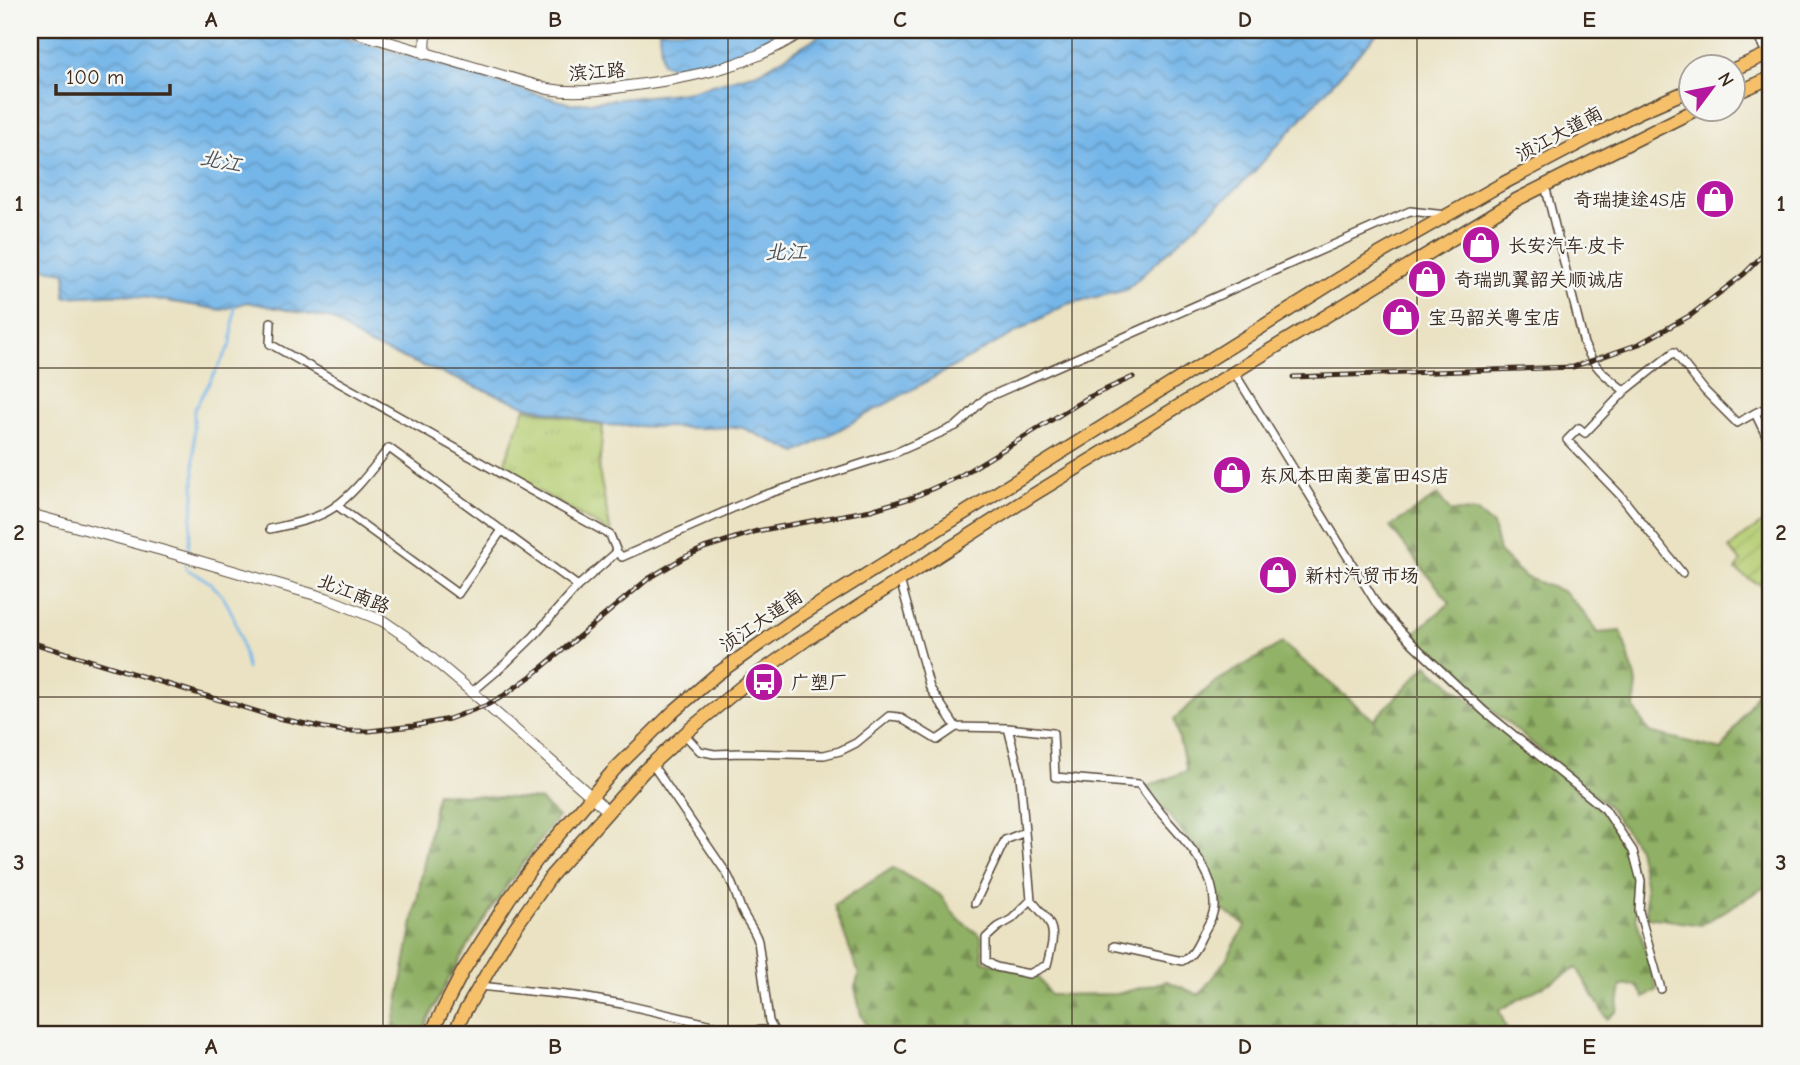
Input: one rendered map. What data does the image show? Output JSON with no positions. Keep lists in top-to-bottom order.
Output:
{
  "streets": {
    "main road": ["浈江大道南"],
    "street": ["滨江路", "北江南路"]
  },
  "crossings": [
    ["浈江大道南", "北江南路"]
  ],
  "water": ["北江"],
  "places": {
    "shop": [
      "奇瑞捷途4S店",
      "长安汽车·皮卡",
      "奇瑞凯翼韶关顺诚店",
      "宝马韶关粤宝店",
      "东风本田南菱富田4S店",
      "新村汽贸市场"
    ],
    "bus stop": ["广塑厂"]
  },
  "scale_bar": "100 m",
  "north": "top right",
  "grid": {
    "columns": [
      "A",
      "B",
      "C",
      "D",
      "E"
    ],
    "rows": ["1", "2", "3"]
  }
}
